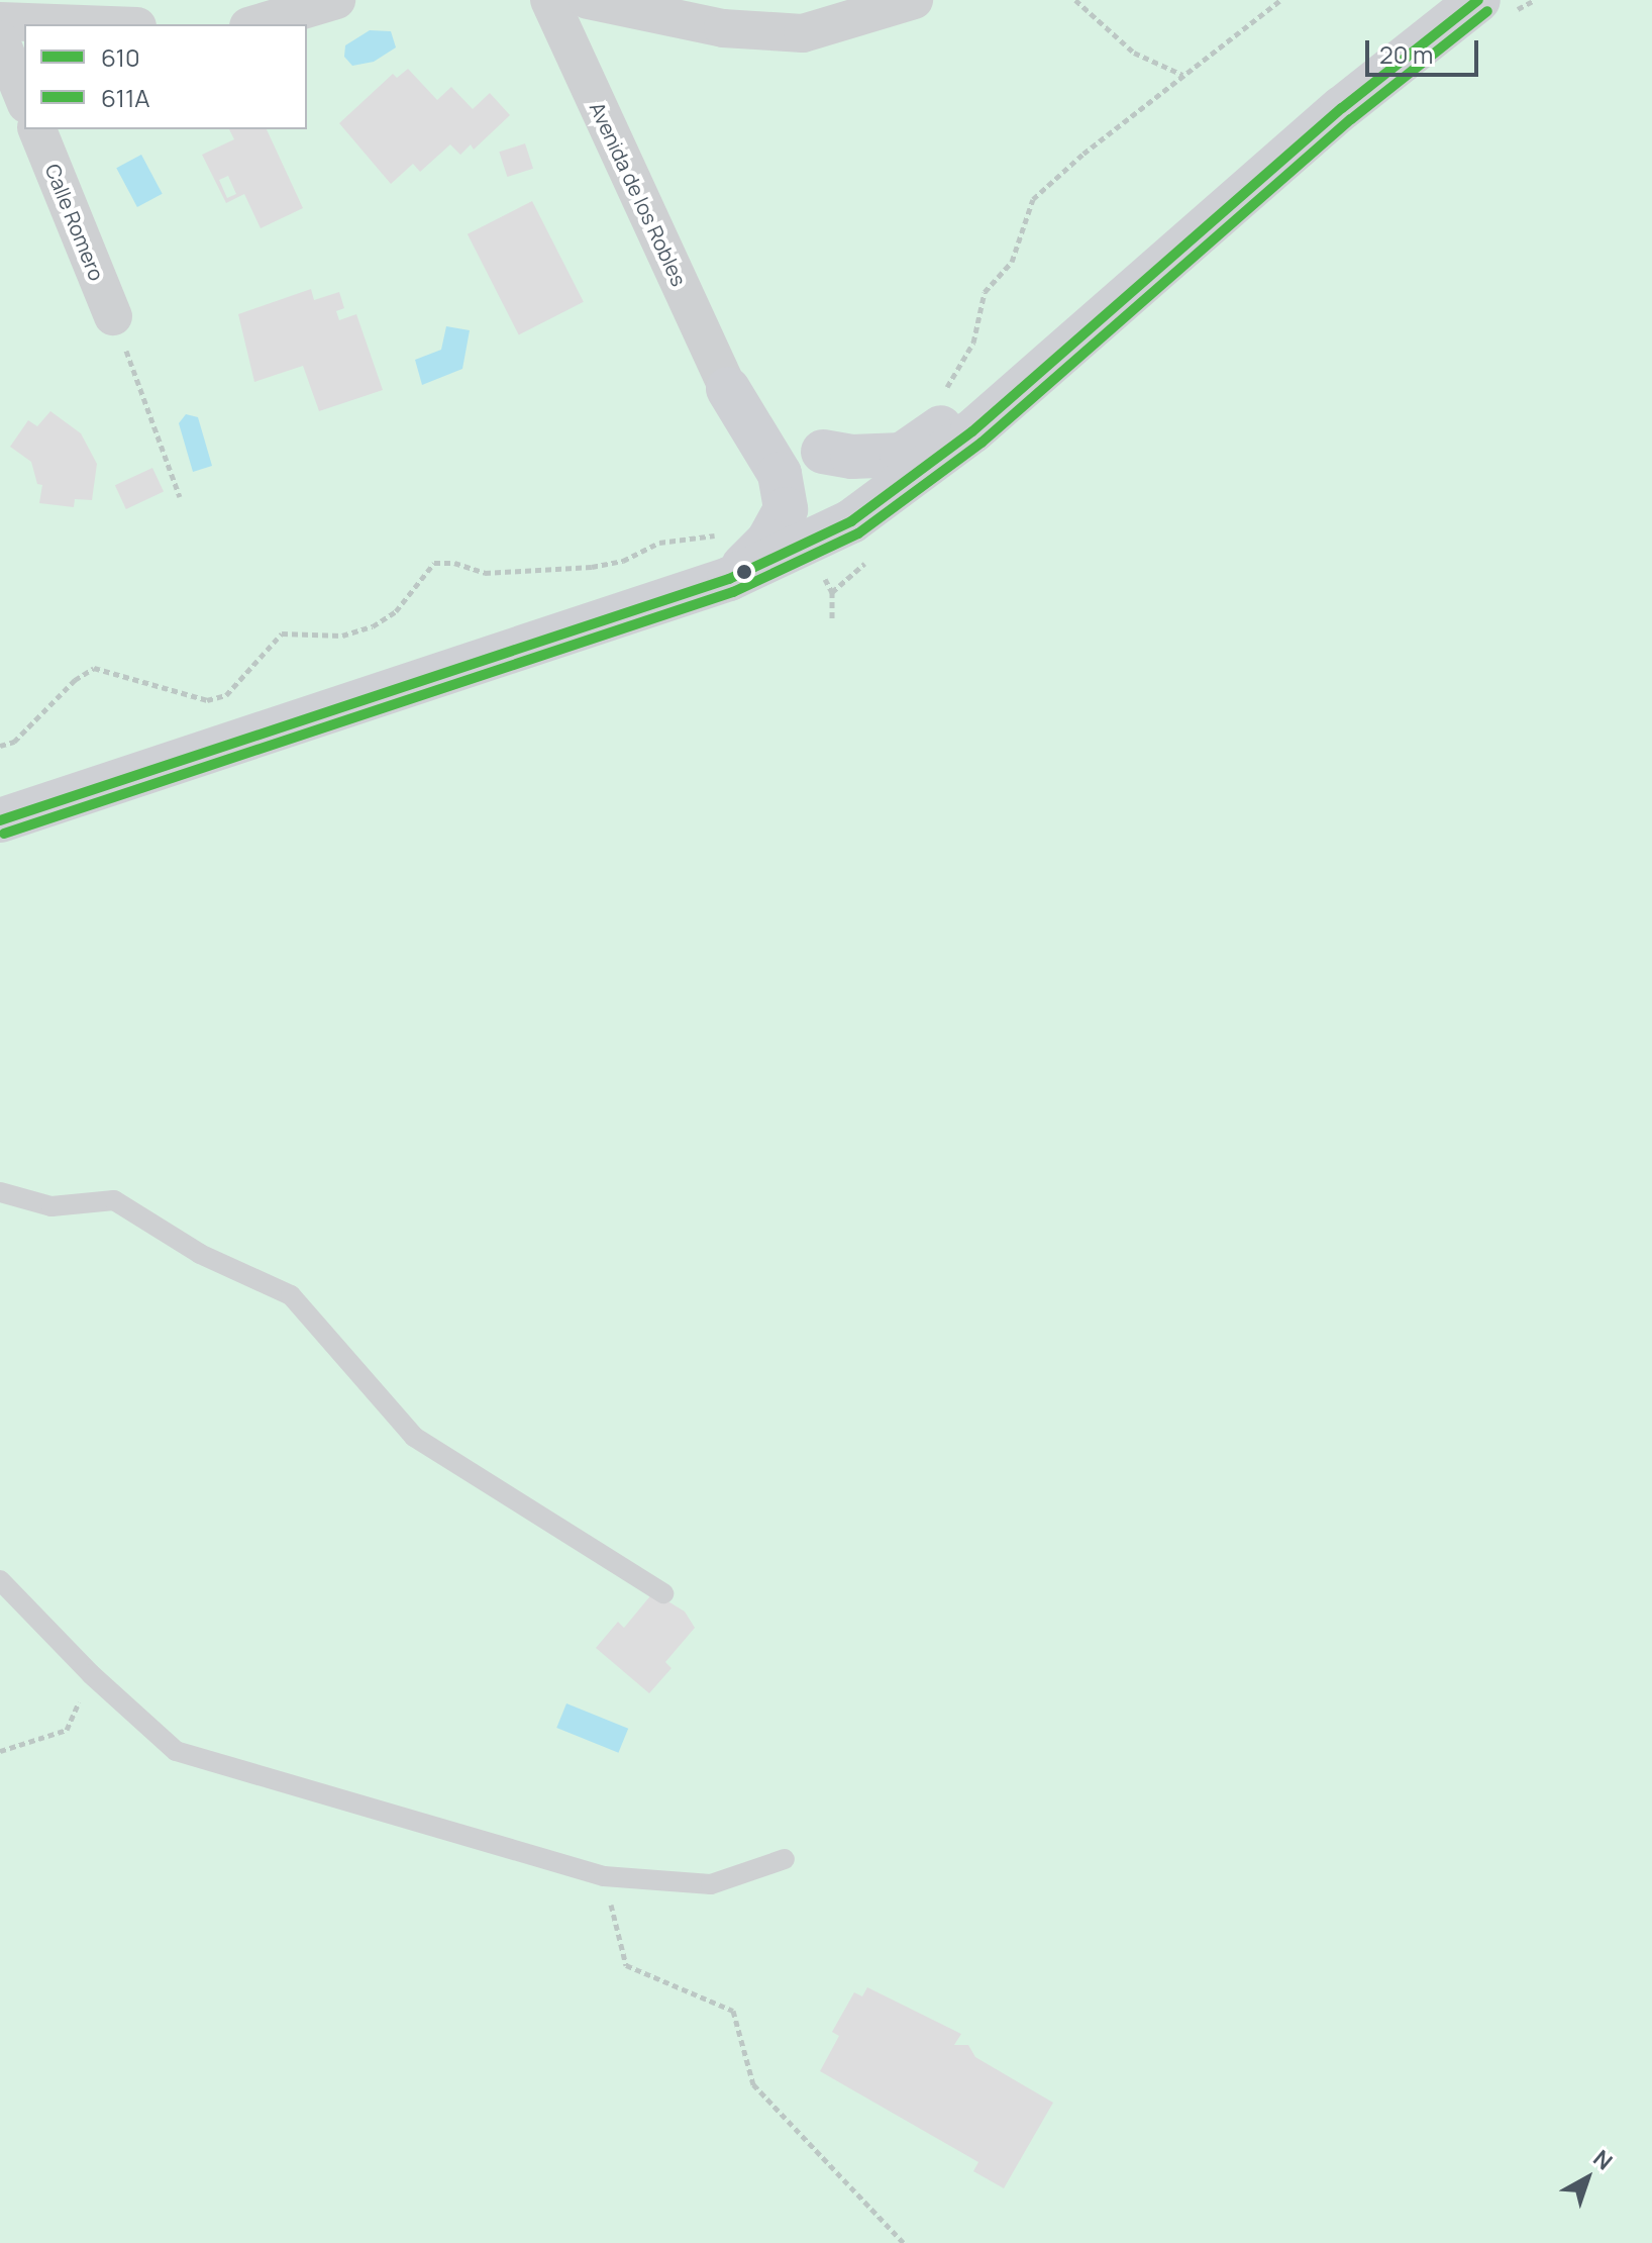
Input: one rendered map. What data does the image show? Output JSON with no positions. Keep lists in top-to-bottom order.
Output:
{
  "streets": {
    "street": ["Avenida de los Robles", "Calle Romero"]
  },
  "lines": ["transit line 610", "transit line 611A"],
  "legend": ["610", "611A"],
  "scale_bar": "20 m",
  "north": "top right"
}
